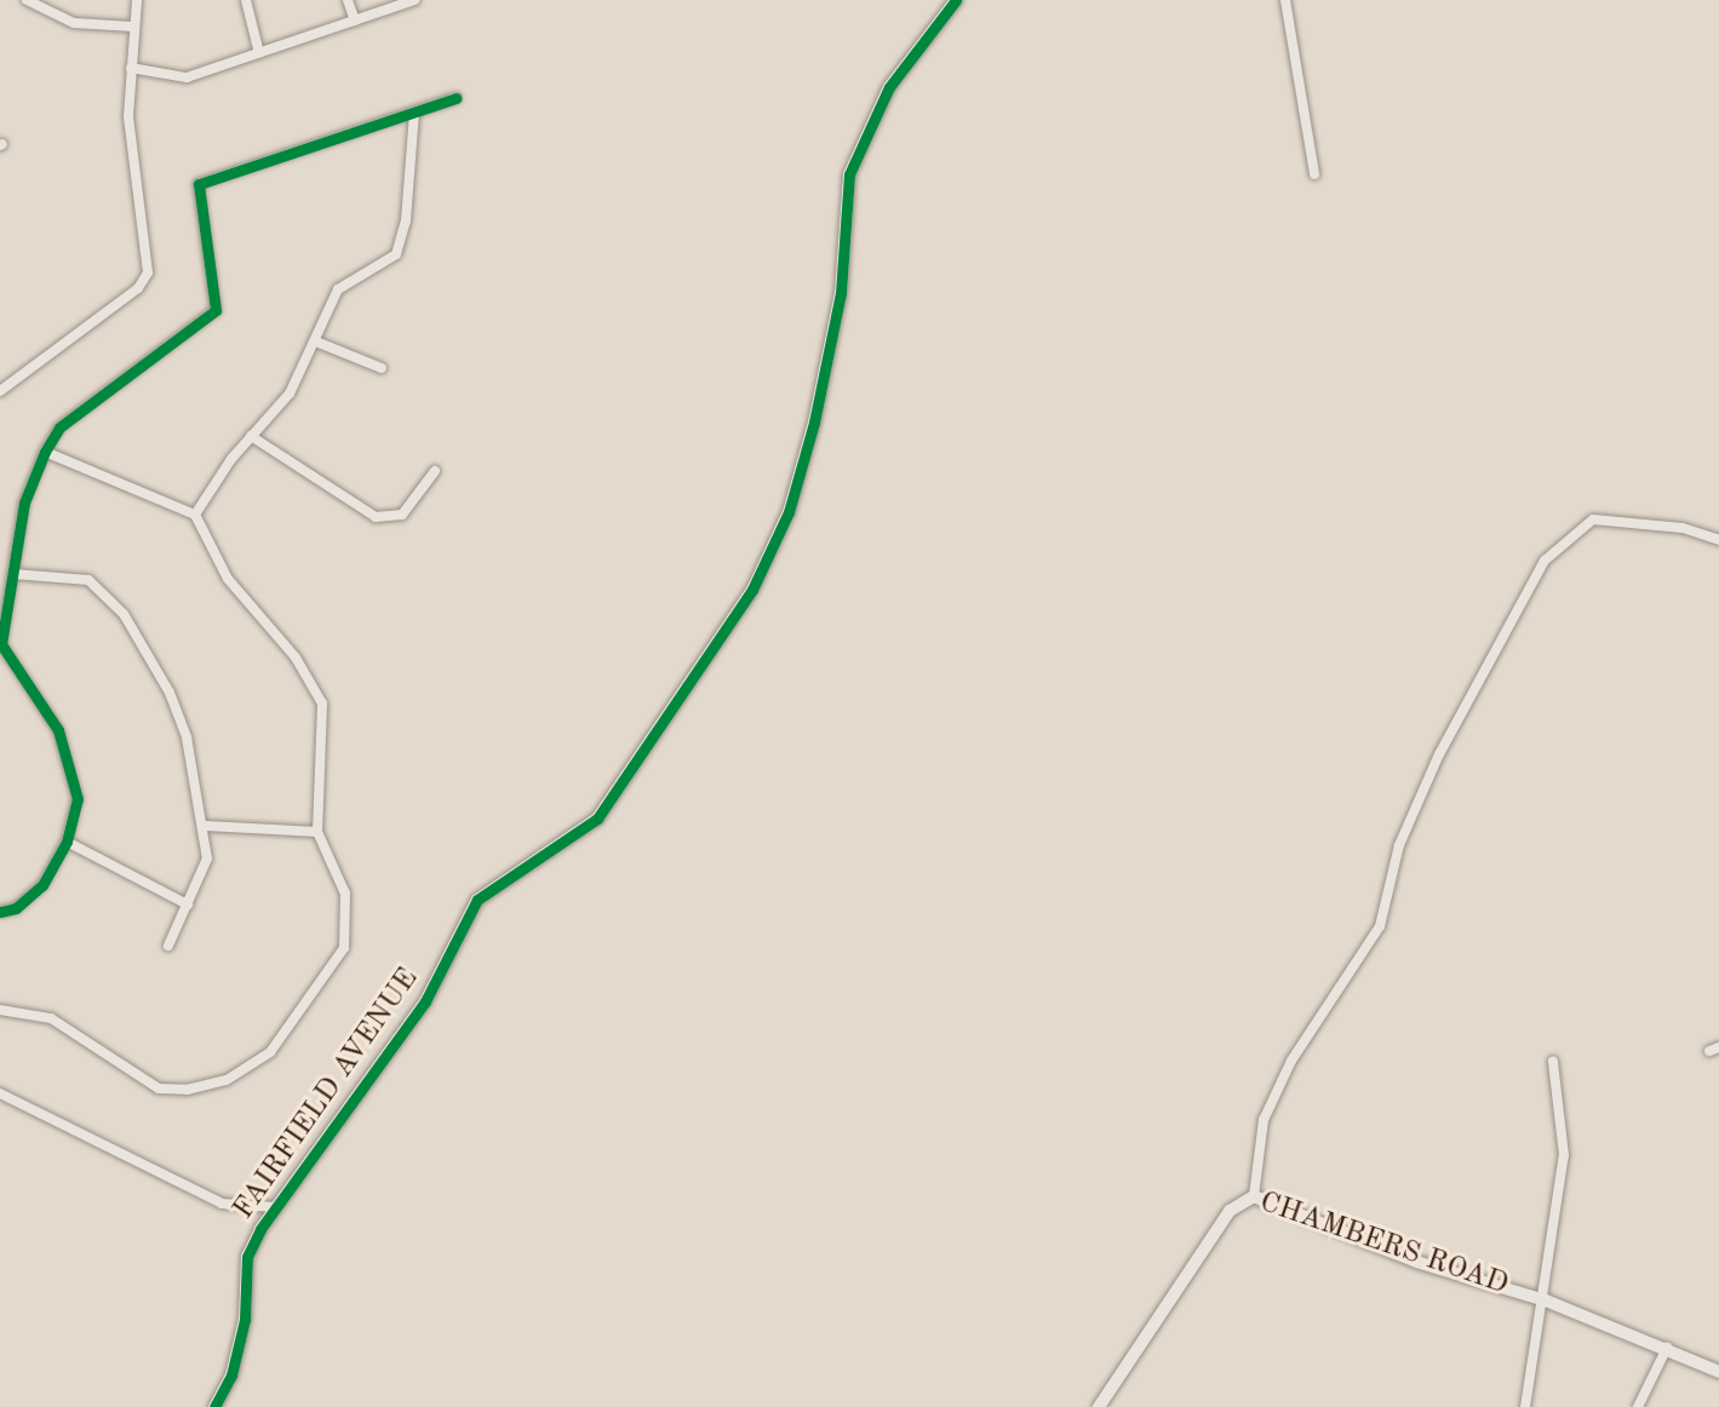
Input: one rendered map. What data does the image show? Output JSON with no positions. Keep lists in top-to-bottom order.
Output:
{
  "streets": {
    "street": ["FAIRFIELD AVENUE", "CHAMBERS ROAD"]
  }
}
